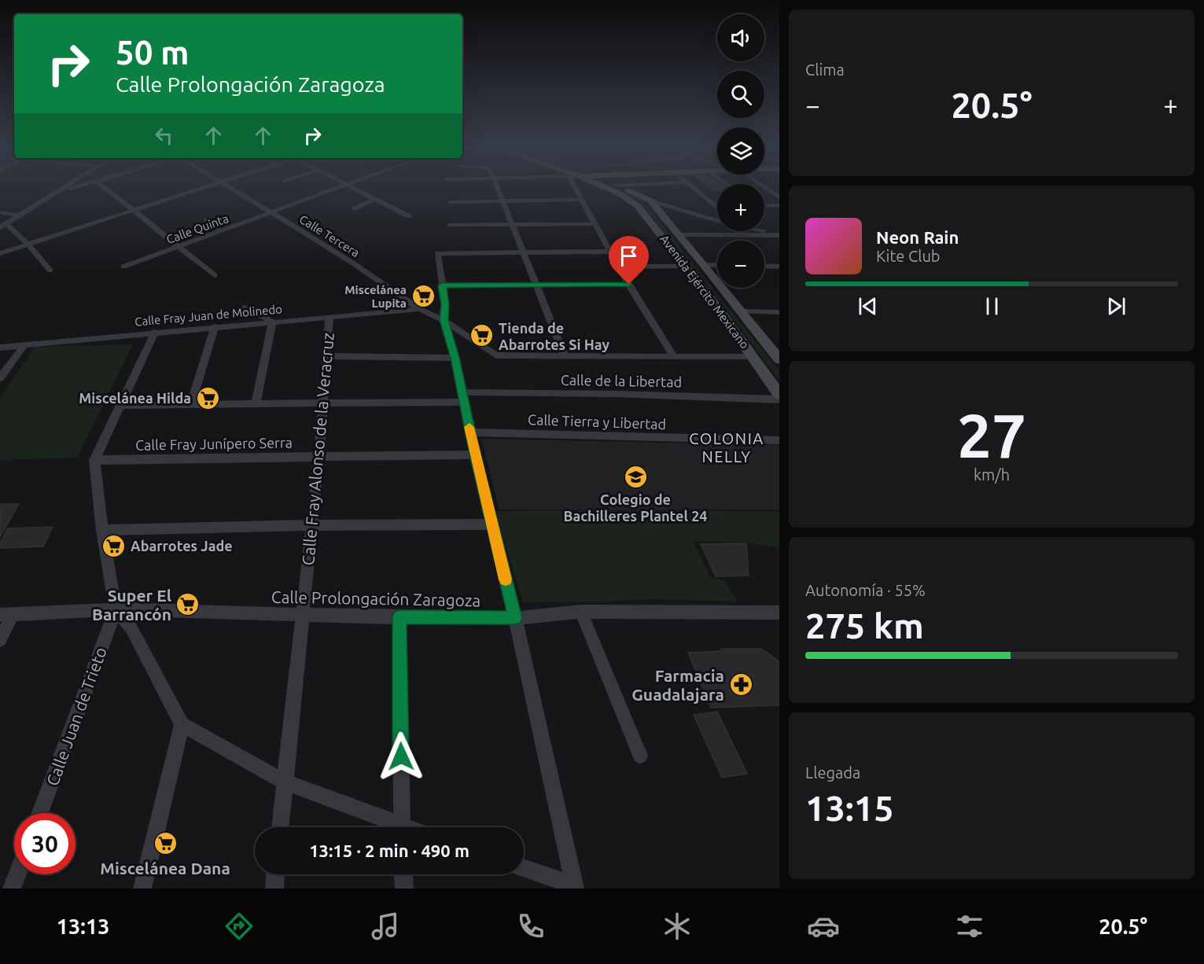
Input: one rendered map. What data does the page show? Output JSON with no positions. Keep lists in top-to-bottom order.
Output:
{
  "streets": {
    "main road": ["Avenida Ejército Mexicano"],
    "street": [
      "Calle Quinta",
      "Calle Tercera",
      "Calle Fray Juan de Molinedo",
      "Calle de la Libertad",
      "Calle Tierra y Libertad",
      "Calle Fray Junípero Serra",
      "Calle Fray Alonso de la Veracruz",
      "Calle Prolongación Zaragoza",
      "Calle Juan de Trieto"
    ]
  },
  "crossings": [
    ["Calle Quinta", "Calle Tercera"],
    ["Calle Tercera", "Avenida Ejército Mexicano"],
    ["Calle Tercera", "Calle Fray Juan de Molinedo"],
    ["Calle Fray Juan de Molinedo", "Calle Fray Alonso de la Veracruz"],
    ["Calle de la Libertad", "Calle Fray Alonso de la Veracruz"],
    ["Calle Fray Junípero Serra", "Calle Fray Alonso de la Veracruz"],
    ["Calle Fray Alonso de la Veracruz", "Calle Prolongación Zaragoza"],
    ["Calle Prolongación Zaragoza", "Calle Juan de Trieto"]
  ],
  "districts": ["COLONIA NELLY"],
  "places": {
    "supermarket": [
      "Miscelánea Lupita",
      "Tienda de Abarrotes Si Hay",
      "Miscelánea Hilda",
      "Abarrotes Jade",
      "Super El Barrancón",
      "Miscelánea Dana"
    ],
    "school or university": ["Colegio de Bachilleres Plantel 24"],
    "pharmacy": ["Farmacia Guadalajara"]
  },
  "page": {
    "tile": [
      "Clima",
      ["27", "km/h"],
      ["Autonomía · 55%", "275 km"],
      ["Llegada", "13:15"]
    ],
    "map_buttons": ["+", "−"],
    "turn": ["50 m", "Calle Prolongación Zaragoza"],
    "heat": ["−", "20.5°", "+"],
    "song": ["Neon Rain", "Kite Club"],
    "limit": "30",
    "trip": "13:15 · 2 min · 490 m",
    "tabs": ["13:13", "20.5°"]
  }
}
